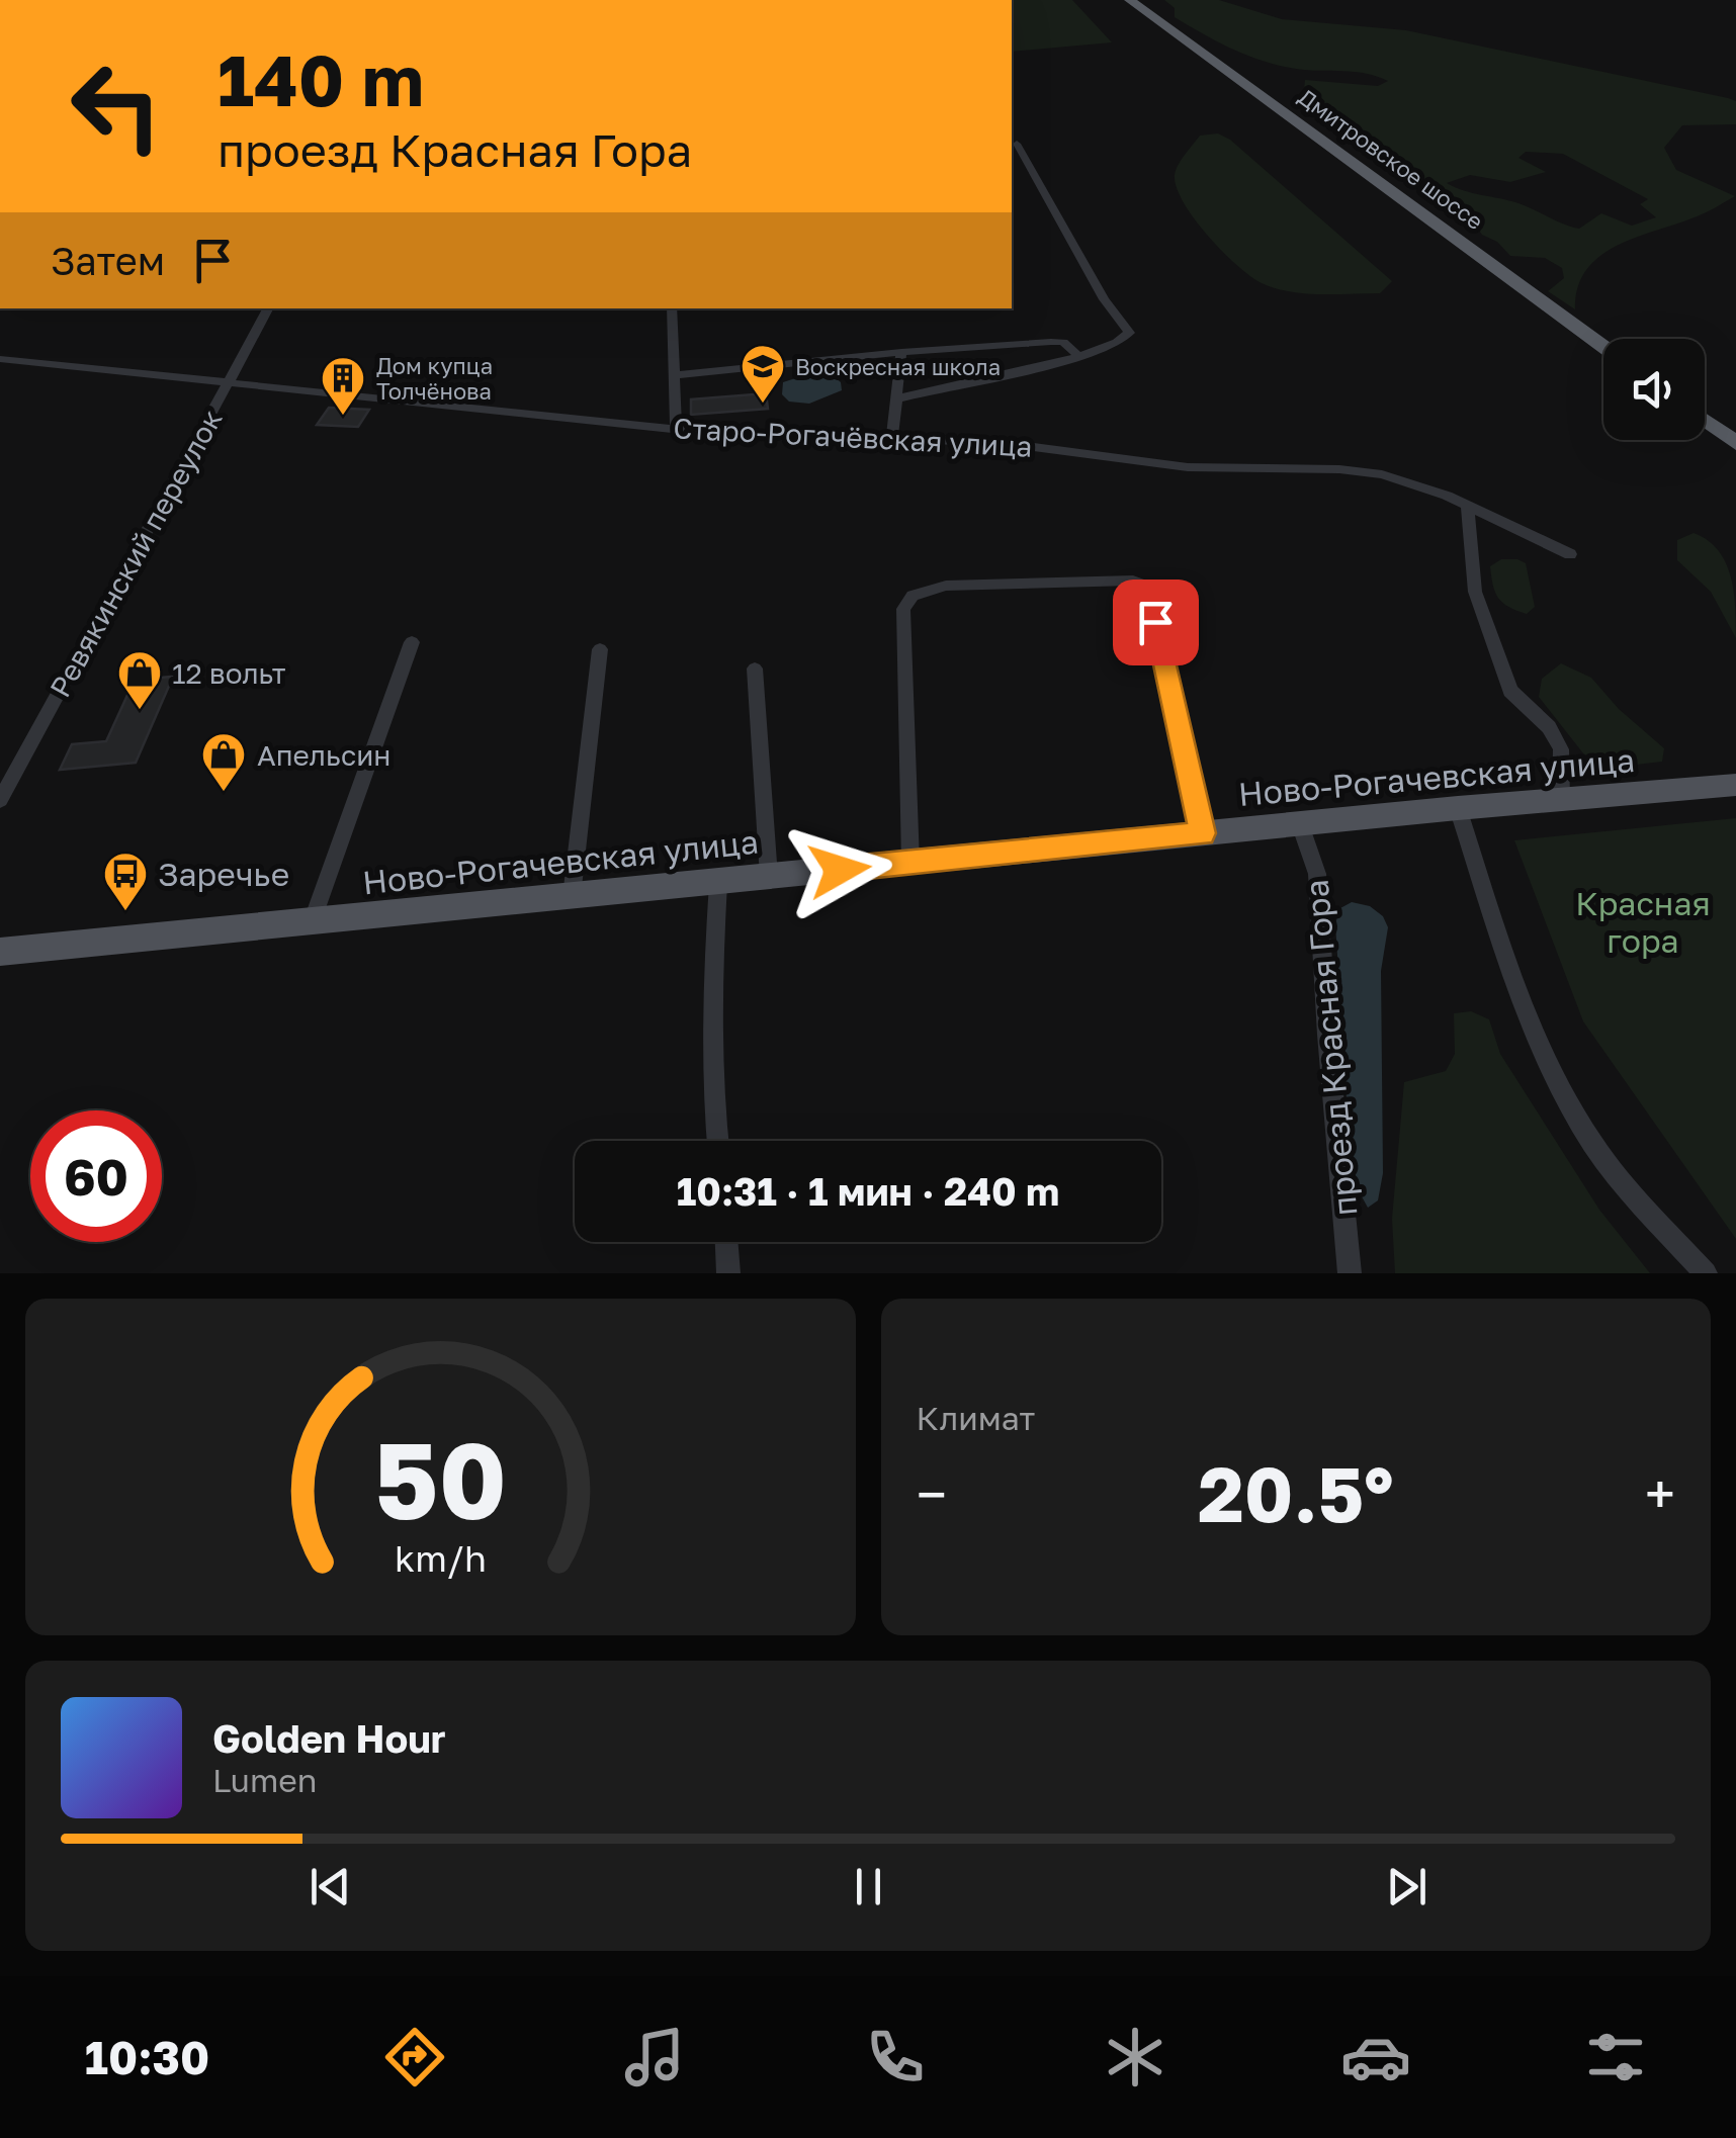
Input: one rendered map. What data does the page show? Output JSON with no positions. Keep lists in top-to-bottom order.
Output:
{
  "streets": {
    "highway": ["Дмитровское шоссе"],
    "main road": ["Ново-Рогачевская улица"],
    "street": ["Старо-Рогачёвская улица", "Ревякинский переулок", "проезд Красная Гора"]
  },
  "crossings": [
    ["Старо-Рогачёвская улица", "Ревякинский переулок"],
    ["Ново-Рогачевская улица", "проезд Красная Гора"]
  ],
  "parks": ["Красная гора"],
  "places": {
    "school or university": ["Воскресная школа"],
    "building": ["Дом купца Толчёнова"],
    "shop": ["12 вольт", "Апельсин"],
    "bus stop": ["Заречье"]
  },
  "page": {
    "turn": ["140 m", "проезд Красная Гора"],
    "then": "Затем",
    "limit": "60",
    "trip": "10:31 · 1 мин · 240 m",
    "tile": "Климат",
    "heat": ["−", "20.5°", "+"],
    "song": ["Golden Hour", "Lumen"],
    "tabs": "10:30",
    "gauge": ["50", "km/h"]
  }
}
